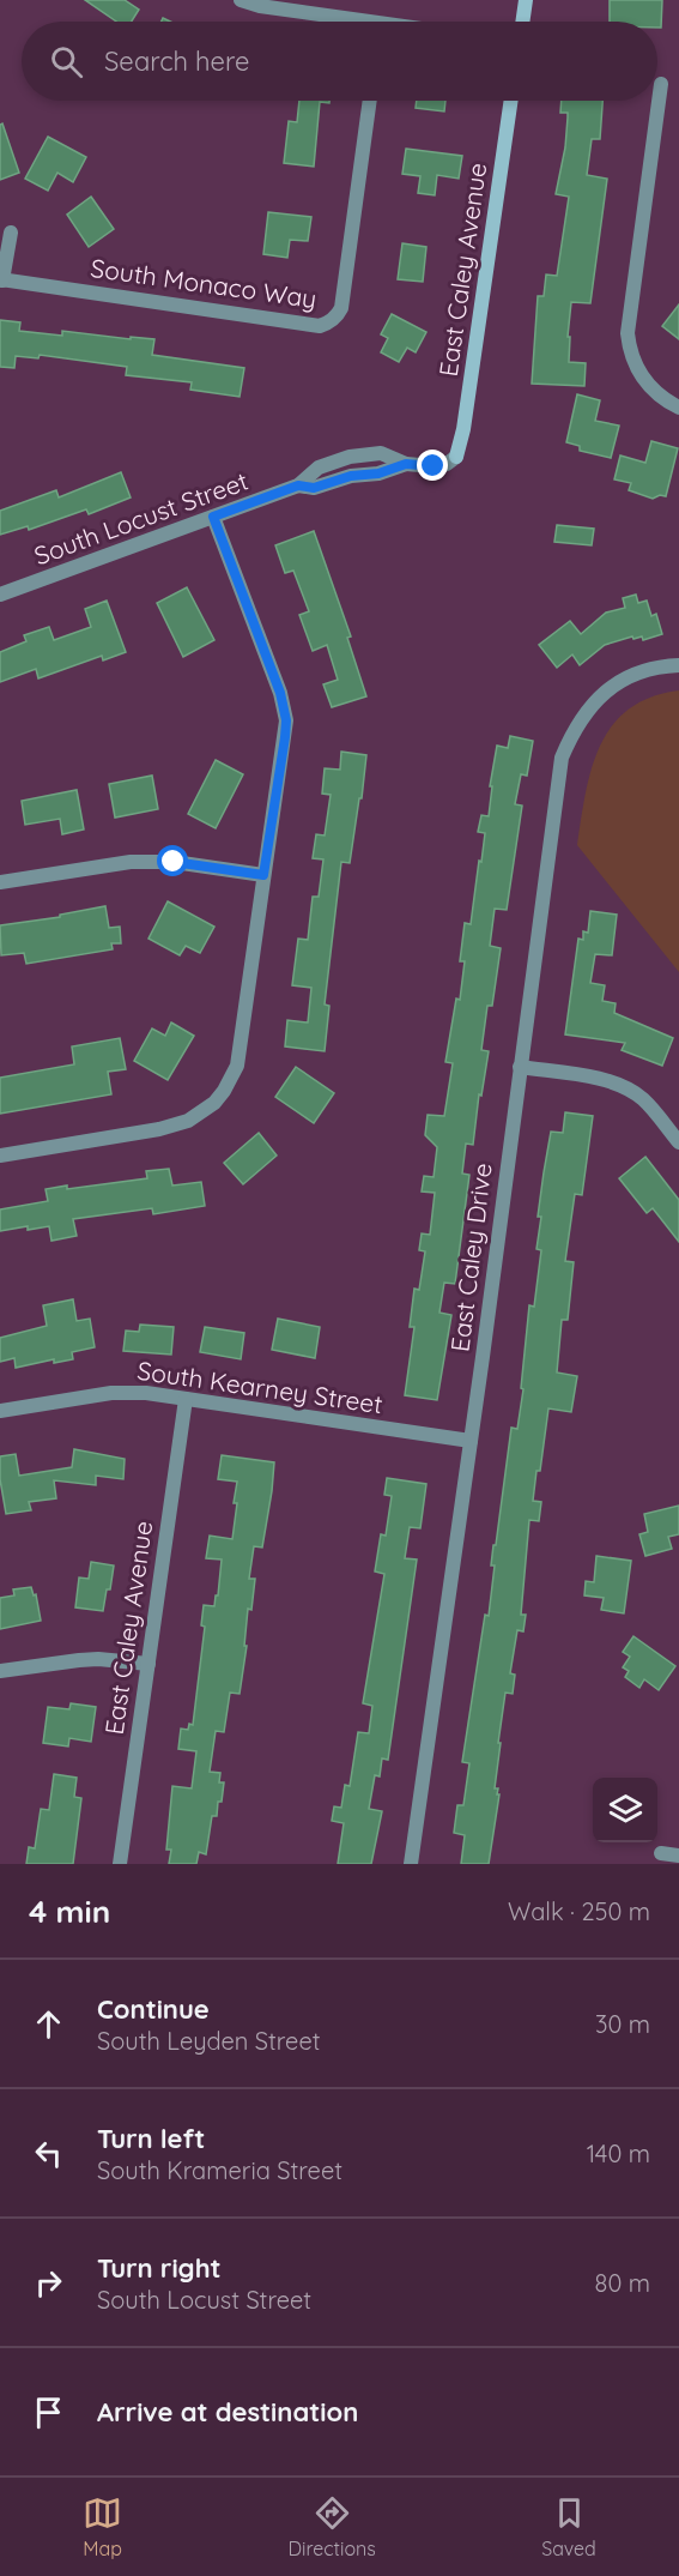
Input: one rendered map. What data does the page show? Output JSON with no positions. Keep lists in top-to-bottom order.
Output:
{
  "streets": {
    "street": [
      "East Caley Avenue",
      "South Monaco Way",
      "South Locust Street",
      "East Caley Drive",
      "South Kearney Street"
    ]
  },
  "crossings": [
    ["East Caley Avenue", "South Locust Street"],
    ["East Caley Avenue", "South Kearney Street"],
    ["East Caley Drive", "South Kearney Street"]
  ],
  "page": {
    "search": "Search here",
    "heading": ["4 min", "Walk · 250 m"],
    "list": [
      ["Continue", "South Leyden Street", "30 m"],
      ["Turn left", "South Krameria Street", "140 m"],
      ["Turn right", "South Locust Street", "80 m"],
      "Arrive at destination"
    ],
    "nav": ["Map", "Directions", "Saved"]
  }
}
